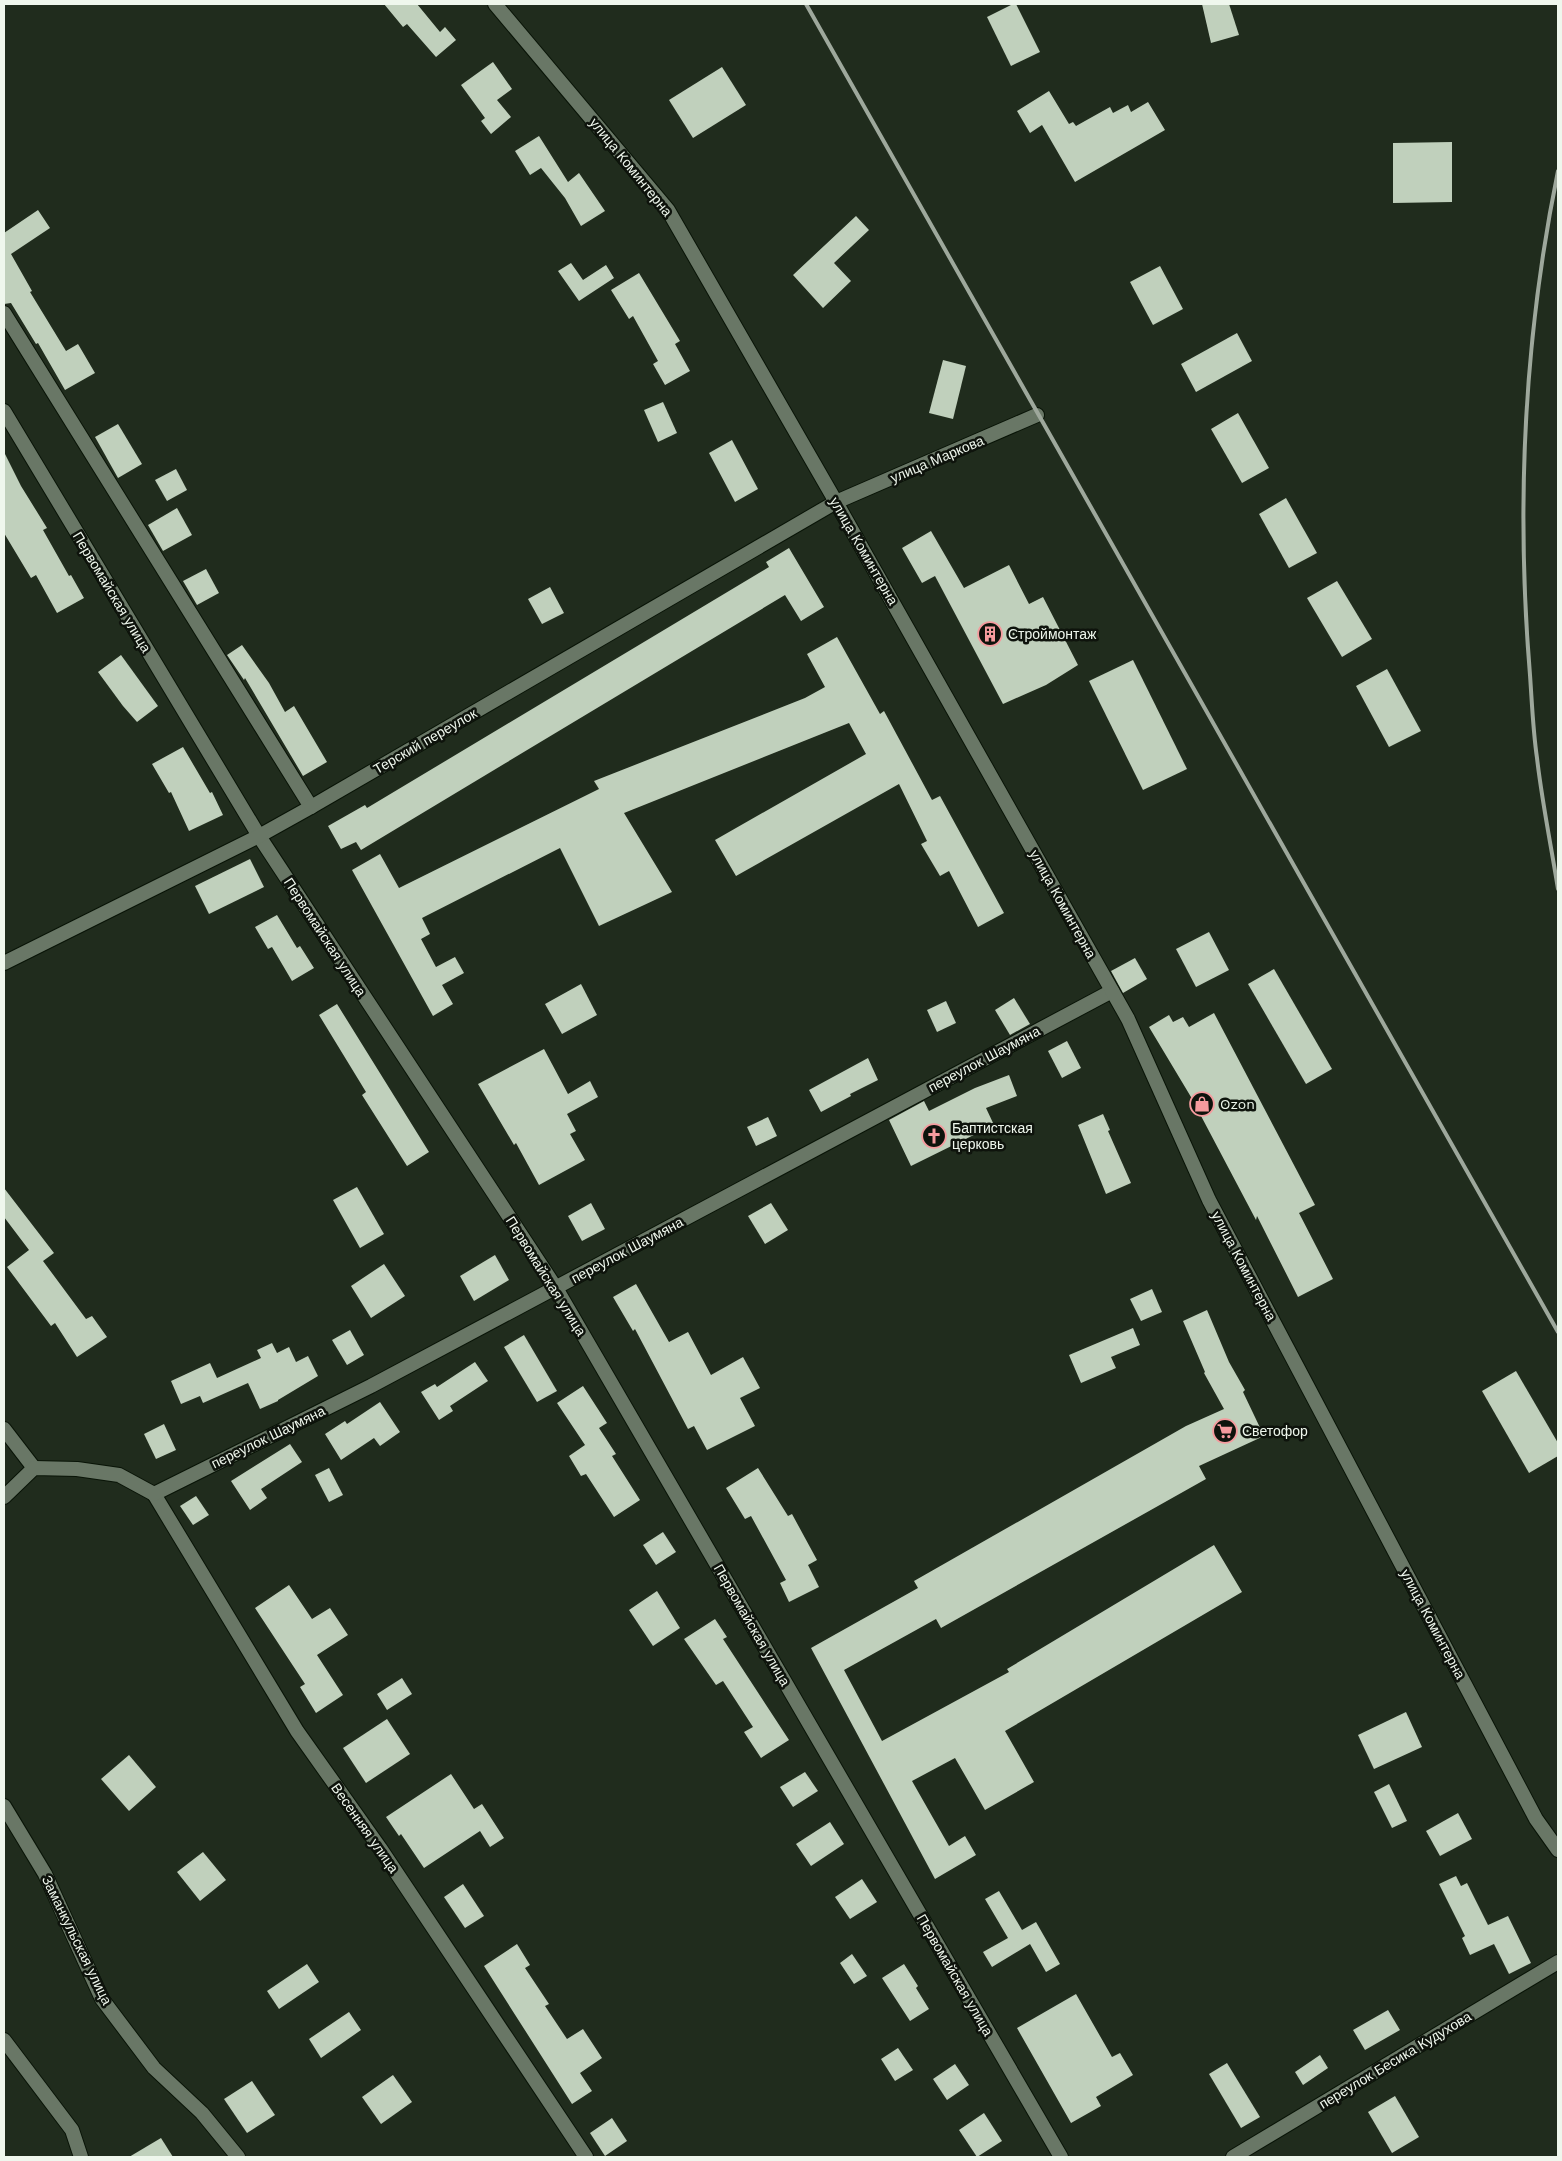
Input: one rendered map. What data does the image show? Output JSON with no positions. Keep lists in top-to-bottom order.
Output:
{
  "streets": {
    "street": [
      "улица Коминтерна",
      "улица Маркова",
      "Первомайская улица",
      "Терский переулок",
      "переулок Шаумяна",
      "Весенняя улица",
      "Заманкульская улица",
      "переулок Бесика Кудухова"
    ]
  },
  "crossings": [
    ["улица Коминтерна", "улица Маркова"],
    ["улица Коминтерна", "Терский переулок"],
    ["улица Коминтерна", "переулок Шаумяна"],
    ["улица Маркова", "Терский переулок"],
    ["Первомайская улица", "Терский переулок"],
    ["Первомайская улица", "переулок Шаумяна"],
    ["переулок Шаумяна", "Весенняя улица"]
  ],
  "places": {
    "building": ["Строймонтаж"],
    "shop": ["Ozon"],
    "church": ["Баптистская церковь"],
    "supermarket": ["Светофор"]
  }
}
